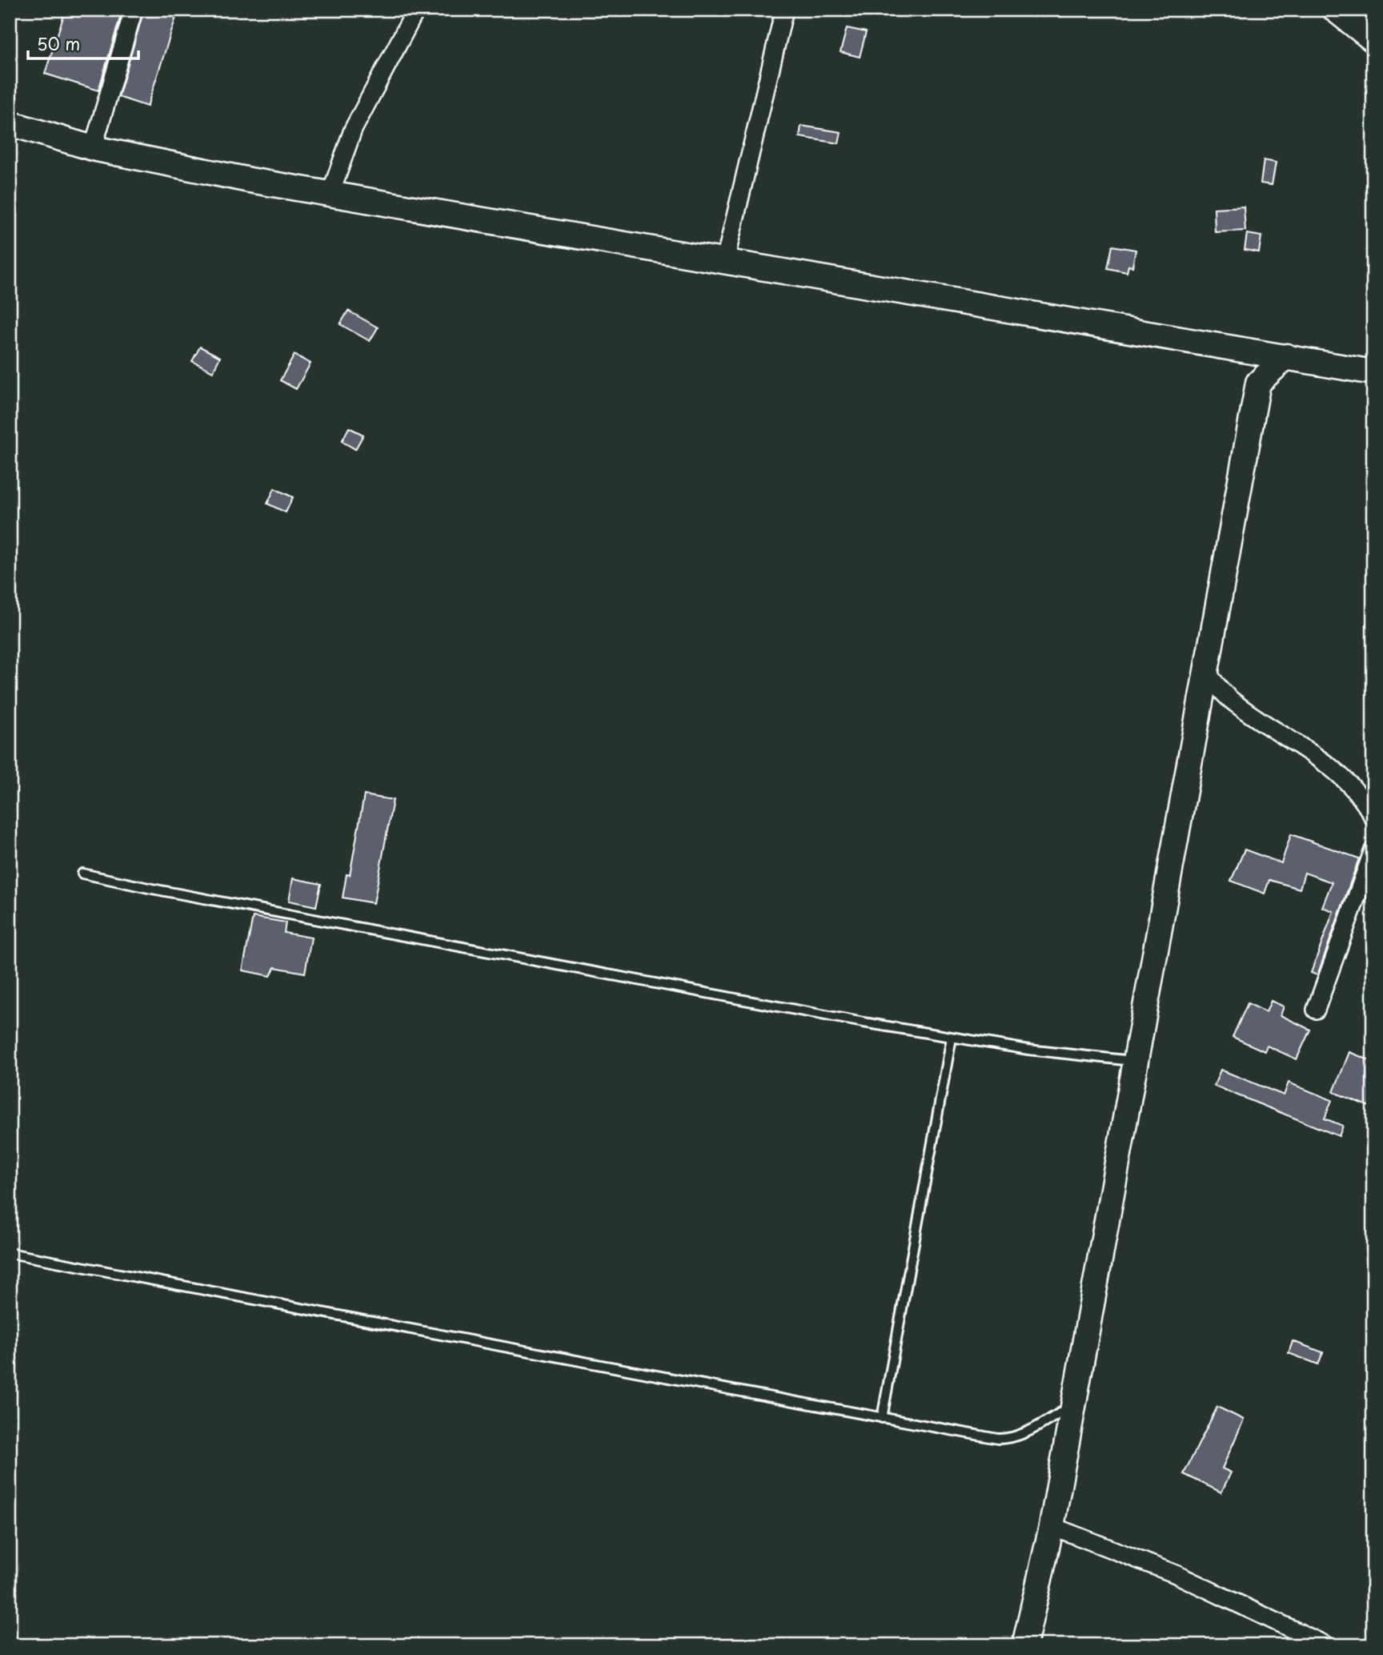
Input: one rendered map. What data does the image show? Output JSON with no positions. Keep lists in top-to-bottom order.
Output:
{
  "scale_bar": "50 m"
}
